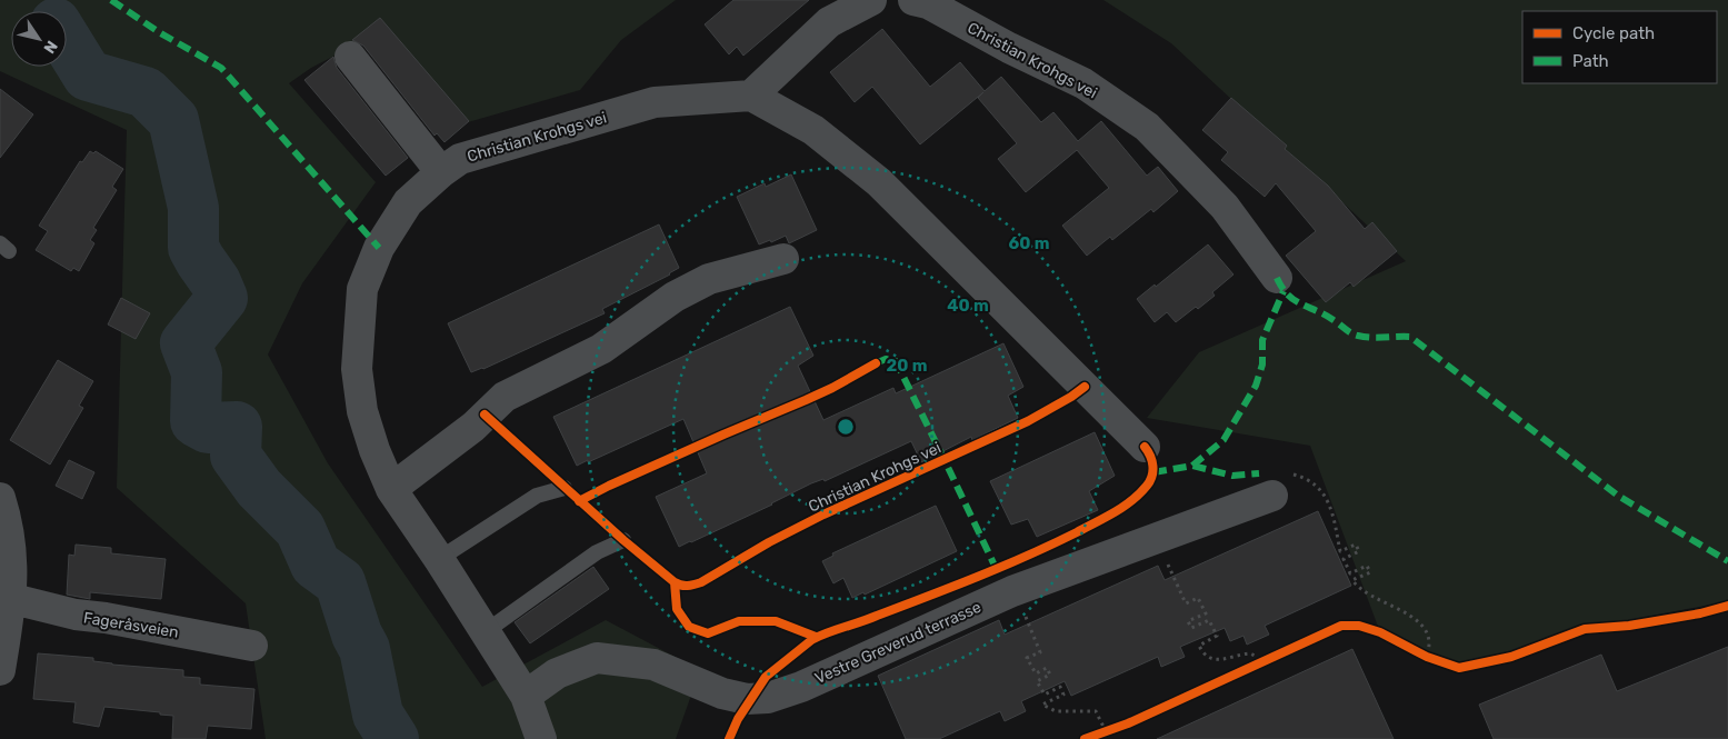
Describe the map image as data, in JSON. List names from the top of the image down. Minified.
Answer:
{"streets":{"street":["Christian Krohgs vei","Fageråsveien","Vestre Greverud terrasse"]},"crossings":[["Christian Krohgs vei","Vestre Greverud terrasse"]],"legend":["Cycle path","Path"],"north":"bottom right","rings":["60 m","40 m","20 m"]}
